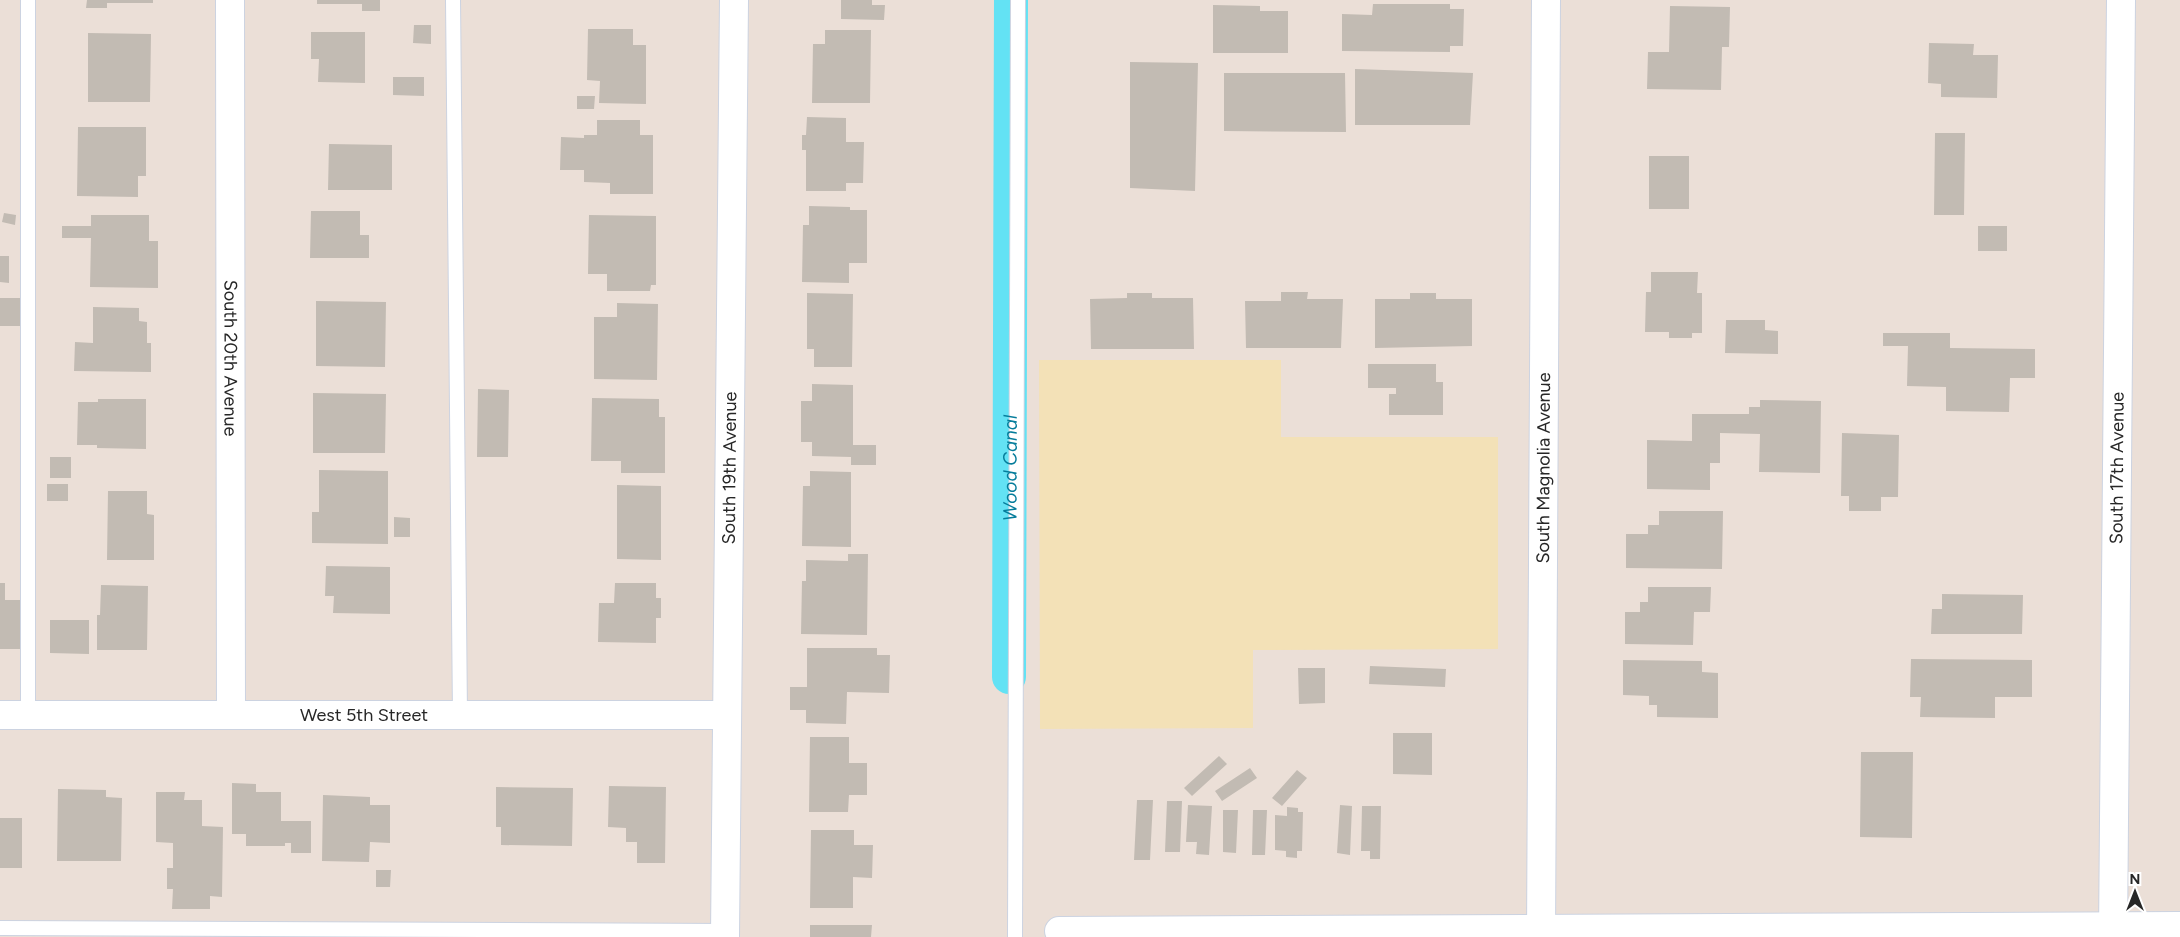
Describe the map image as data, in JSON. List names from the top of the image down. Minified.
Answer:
{"streets":{"street":["South 20th Avenue","South 19th Avenue","South Magnolia Avenue","South 17th Avenue","West 5th Street"]},"crossings":[["South 20th Avenue","West 5th Street"],["South 19th Avenue","West 5th Street"]],"water":["Wood Canal"],"north":"top"}
